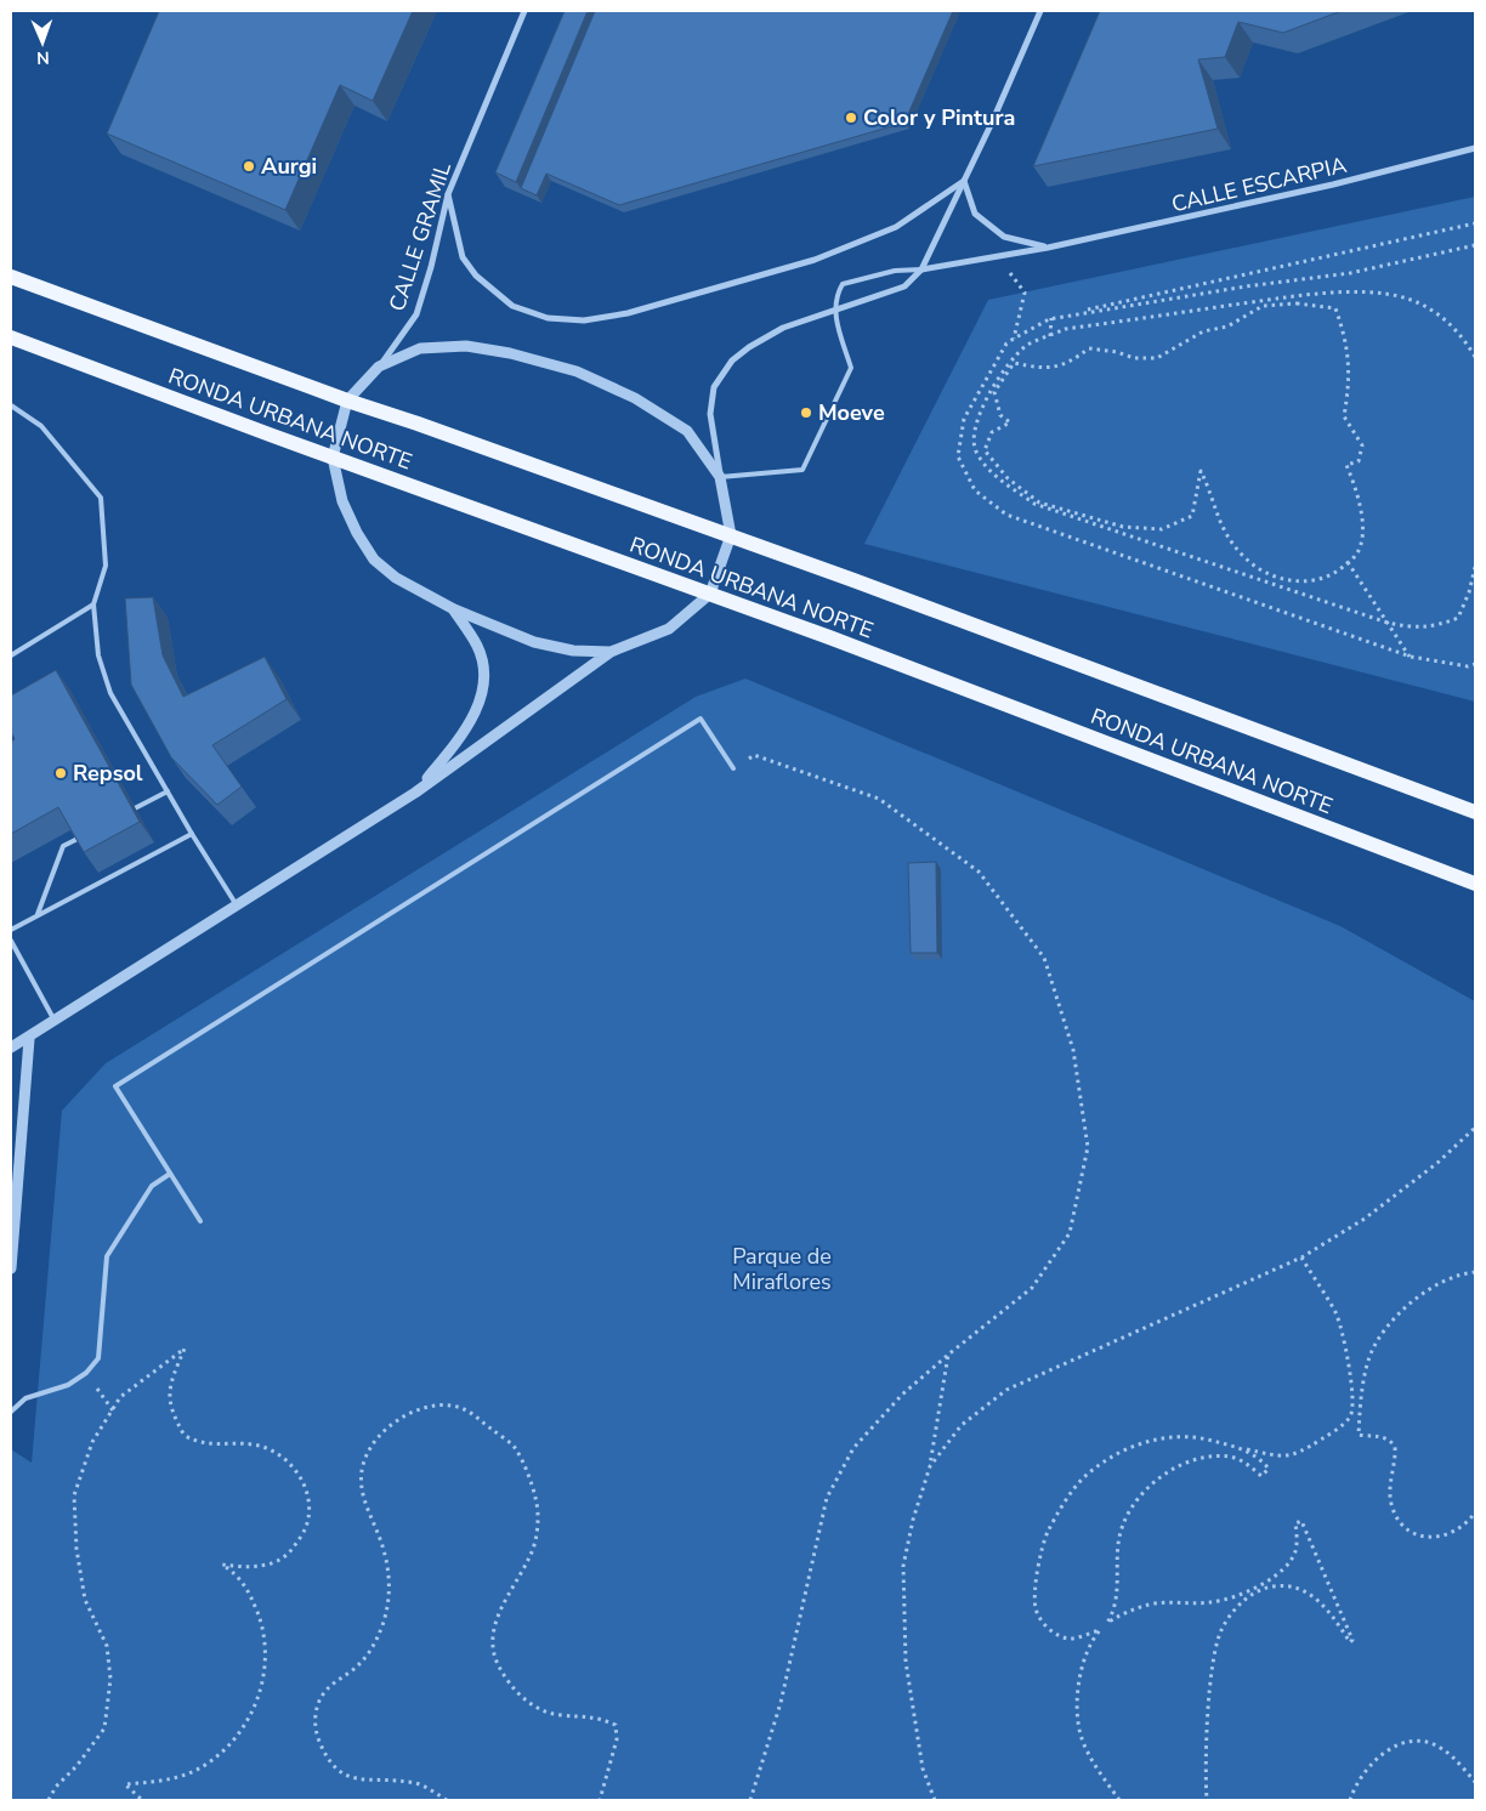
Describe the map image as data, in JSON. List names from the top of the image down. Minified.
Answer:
{"streets":{"main road":["RONDA URBANA NORTE"],"street":["CALLE ESCARPIA","CALLE GRAMIL"]},"parks":["Parque de Miraflores"],"places":["Color y Pintura","Aurgi","Moeve","Repsol"],"north":"bottom"}
